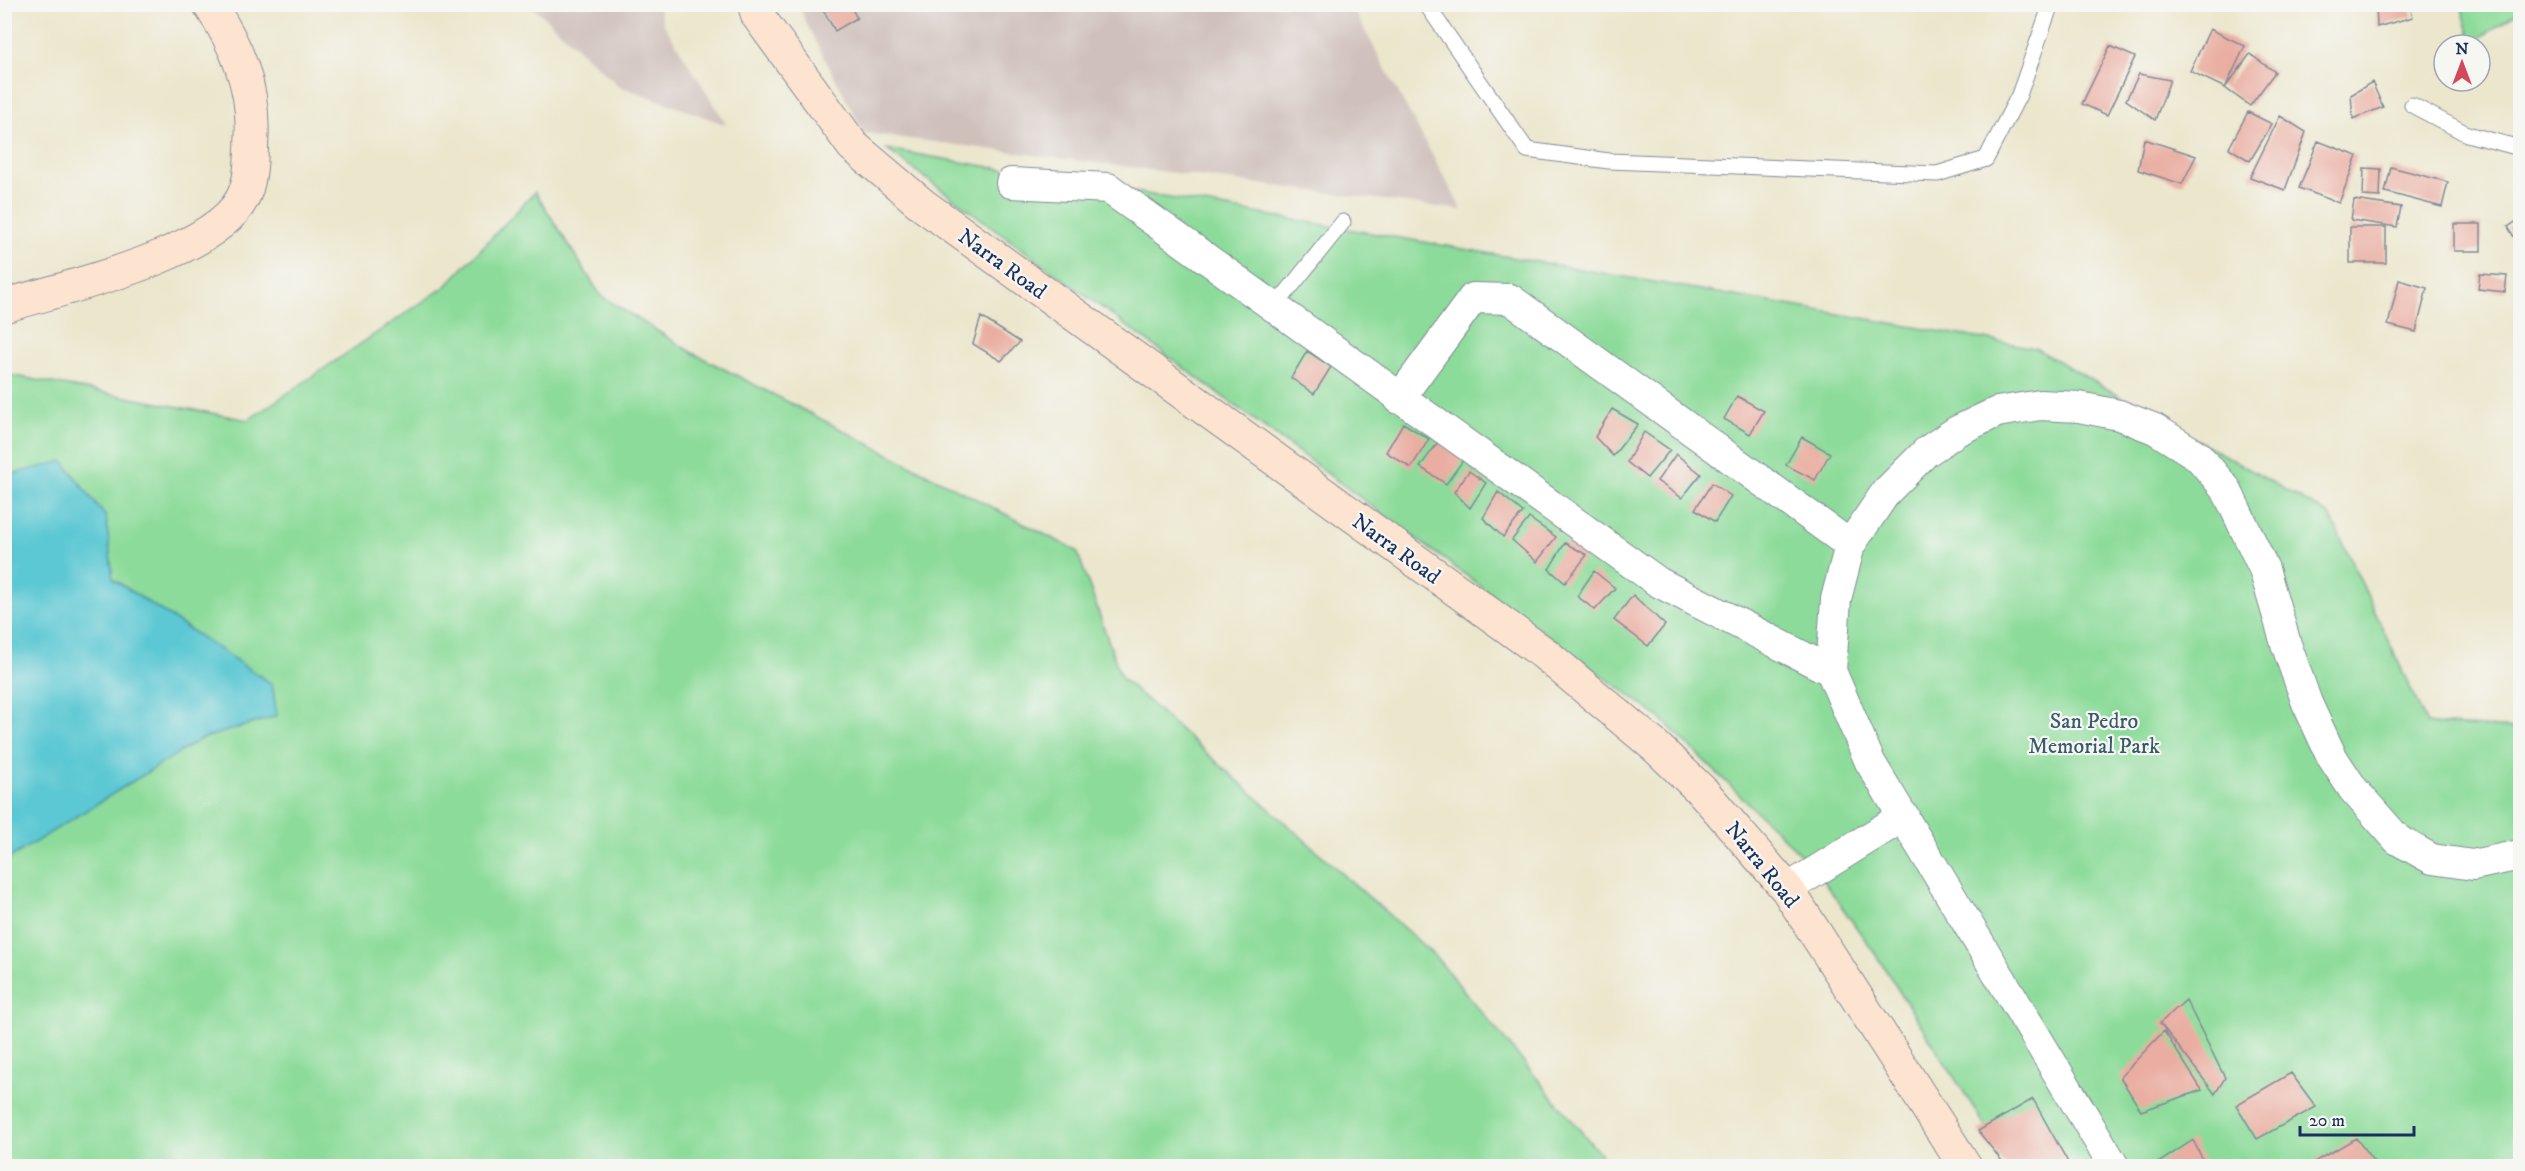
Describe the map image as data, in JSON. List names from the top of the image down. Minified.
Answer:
{"streets":{"street":["Narra Road"]},"parks":["San Pedro Memorial Park"],"scale_bar":"20 m","north":"top"}
